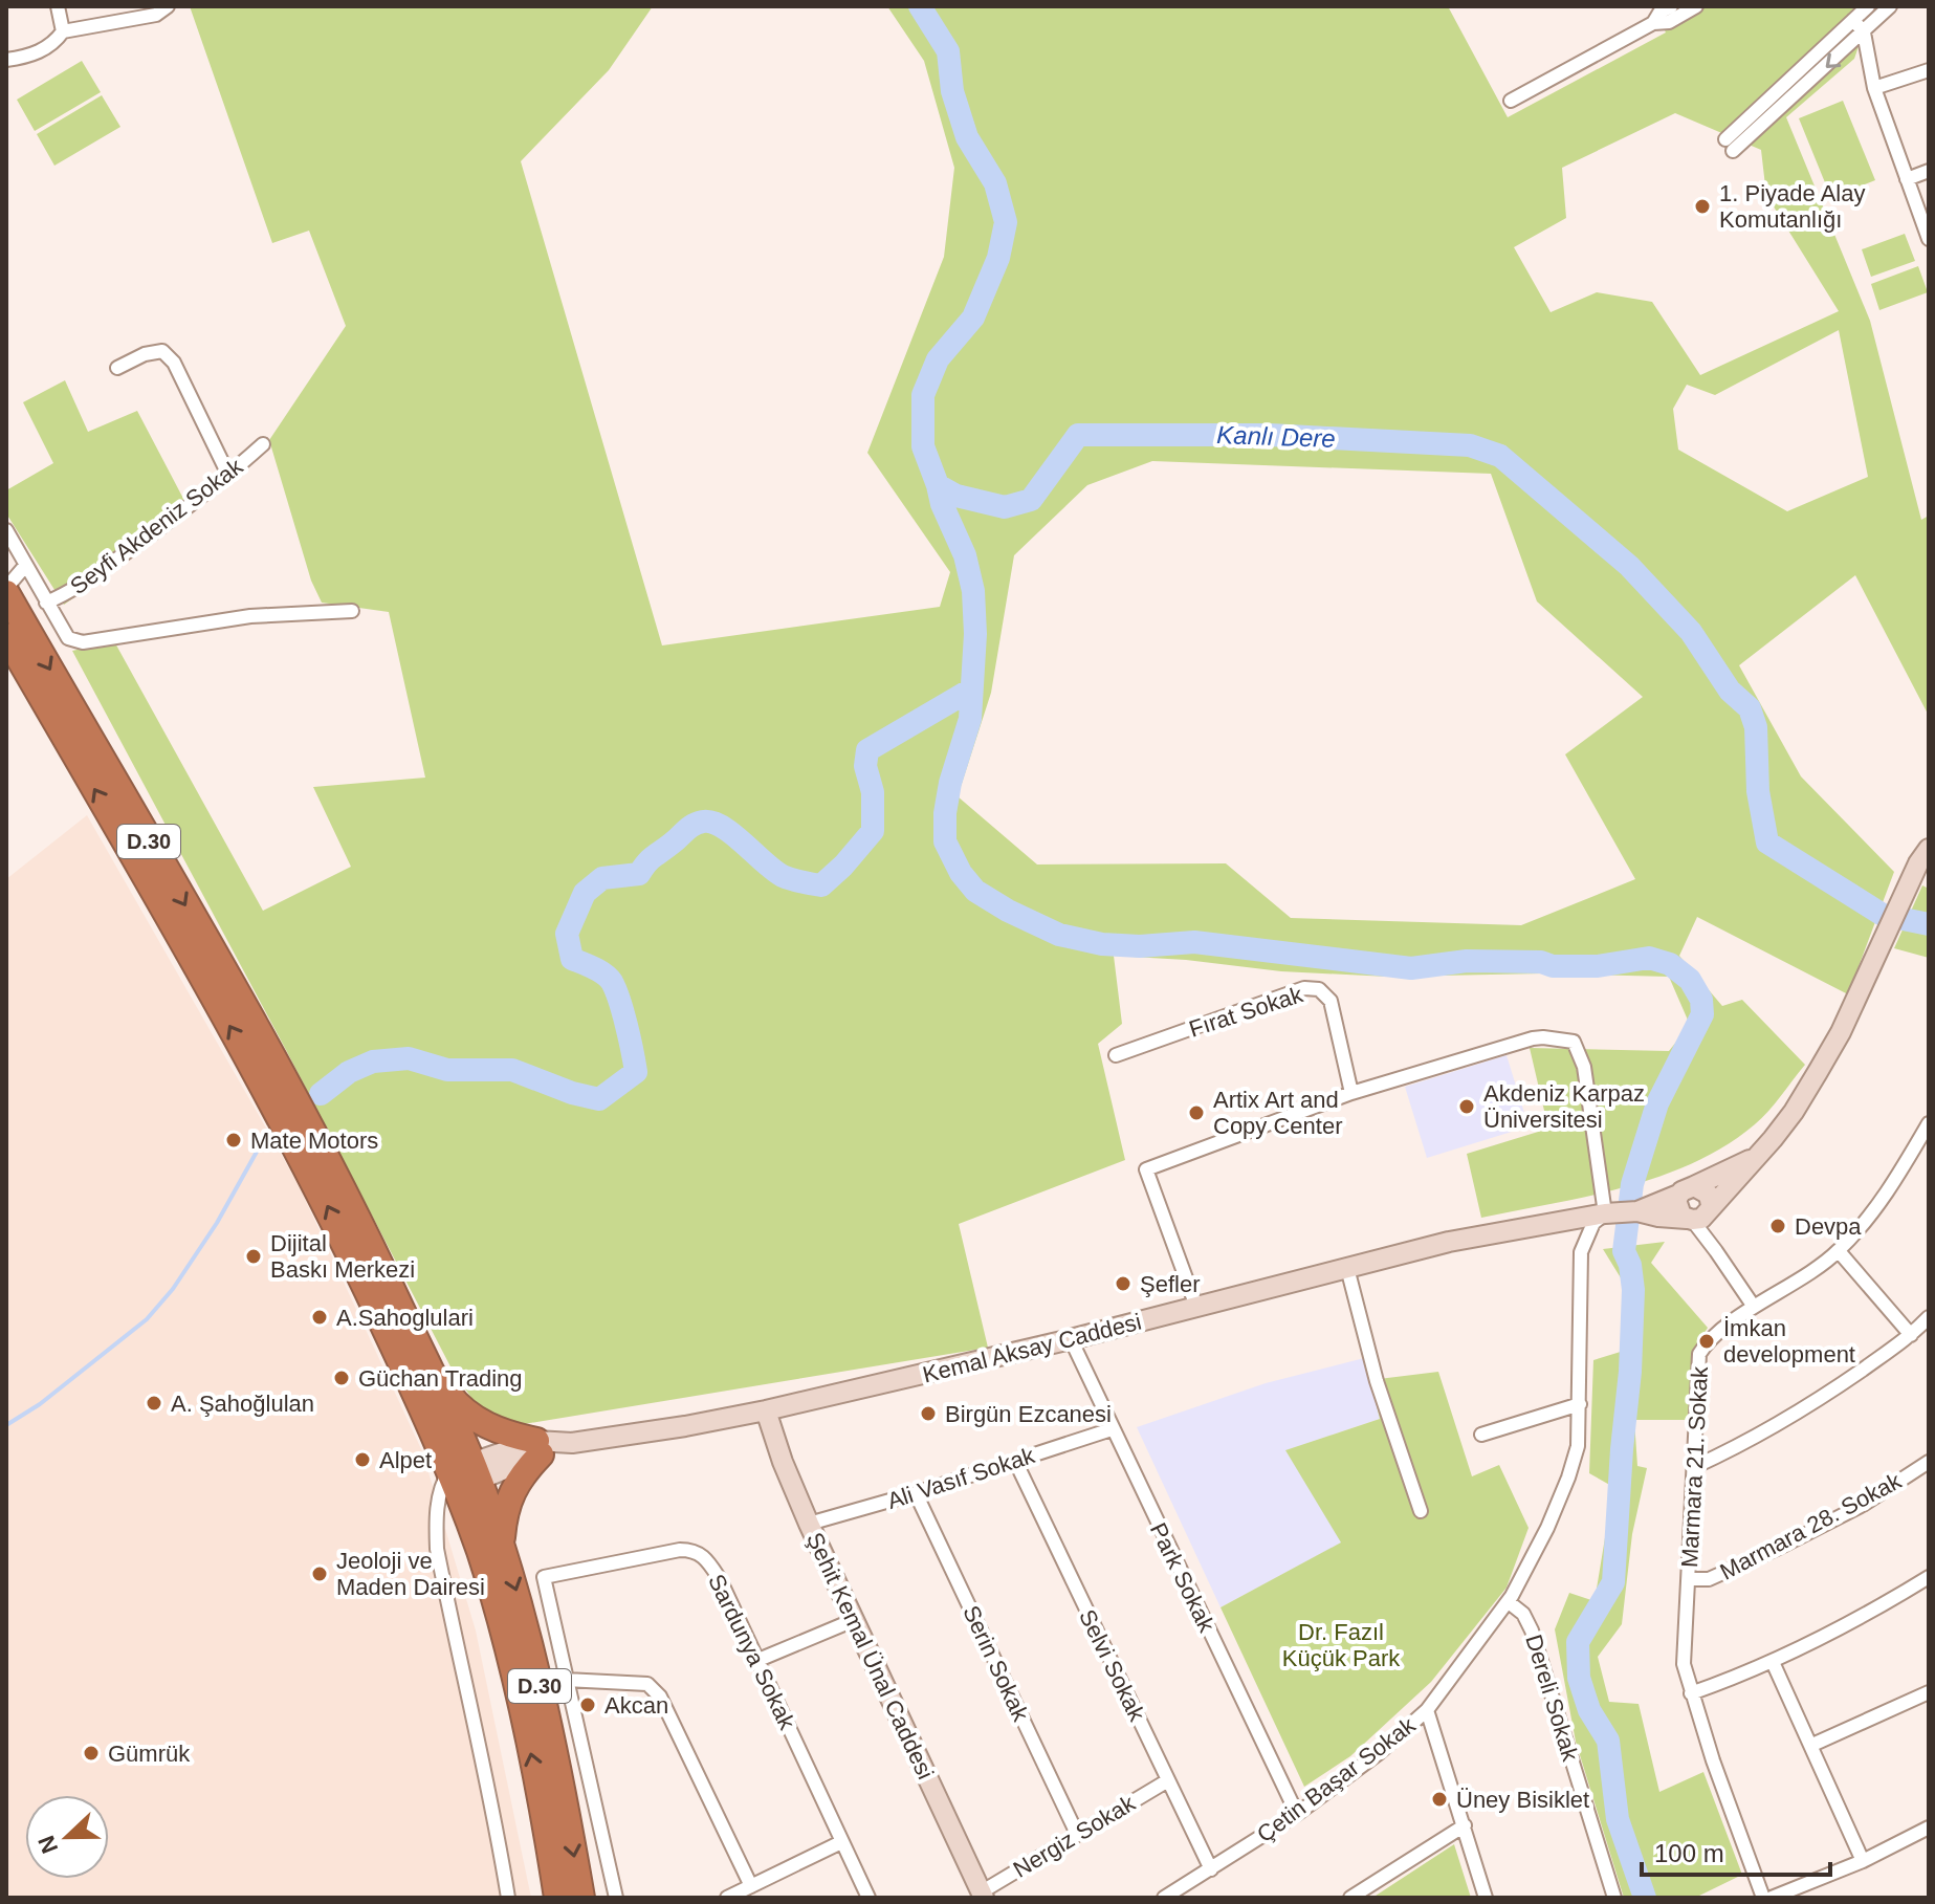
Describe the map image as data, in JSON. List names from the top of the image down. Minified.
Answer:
{"streets":{"highway":["D.30"],"main road":["Kemal Aksay Caddesi","Şehit Kemal Ünal Caddesi"],"street":["Seyfi Akdeniz Sokak","Fırat Sokak","Marmara 21. Sokak","Ali Vasıf Sokak","Marmara 28. Sokak","Park Sokak","Sardunya Sokak","Serin Sokak","Selvi Sokak","Dereli Sokak","Çetin Başar Sokak","Nergiz Sokak"]},"crossings":[["D.30","Kemal Aksay Caddesi"],["Kemal Aksay Caddesi","Park Sokak"],["Kemal Aksay Caddesi","Şehit Kemal Ünal Caddesi"],["Kemal Aksay Caddesi","Çetin Başar Sokak"],["Marmara 21. Sokak","Marmara 28. Sokak"],["Ali Vasıf Sokak","Park Sokak"],["Ali Vasıf Sokak","Şehit Kemal Ünal Caddesi"],["Ali Vasıf Sokak","Serin Sokak"],["Ali Vasıf Sokak","Selvi Sokak"],["Park Sokak","Çetin Başar Sokak"],["Şehit Kemal Ünal Caddesi","Nergiz Sokak"],["Serin Sokak","Nergiz Sokak"],["Selvi Sokak","Çetin Başar Sokak"],["Selvi Sokak","Nergiz Sokak"],["Dereli Sokak","Çetin Başar Sokak"]],"water":["Kanlı Dere"],"parks":["Dr. Fazıl Küçük Park"],"places":["1. Piyade Alay Komutanlığı","Akdeniz Karpaz Üniversitesi","Artix Art and Copy Center","Mate Motors","Devpa","Dijital Baskı Merkezi","Şefler","A.Sahoglulari","İmkan development","Güchan Trading","A. Şahoğlulan","Birgün Ezcanesi","Alpet","Jeoloji ve Maden Dairesi","Akcan","Gümrük","Üney Bisiklet"],"scale_bar":"100 m","north":"left"}
